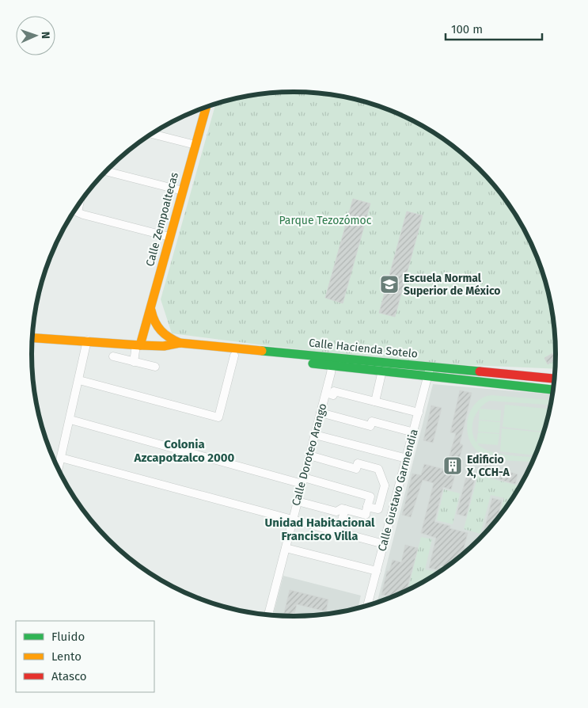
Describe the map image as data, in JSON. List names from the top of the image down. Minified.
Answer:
{"streets":{"street":["Calle Zempoaltecas","Calle Hacienda Sotelo","Calle Doroteo Arango","Calle Gustavo Garmendia"]},"crossings":[["Calle Zempoaltecas","Calle Hacienda Sotelo"],["Calle Hacienda Sotelo","Calle Doroteo Arango"],["Calle Hacienda Sotelo","Calle Gustavo Garmendia"]],"districts":["Colonia Azcapotzalco 2000","Unidad Habitacional Francisco Villa"],"parks":["Parque Tezozómoc"],"places":{"school or university":["Escuela Normal Superior de México"],"building":["Edificio X, CCH-A"]},"legend":["Fluido","Lento","Atasco"],"scale_bar":"100 m","north":"right"}
